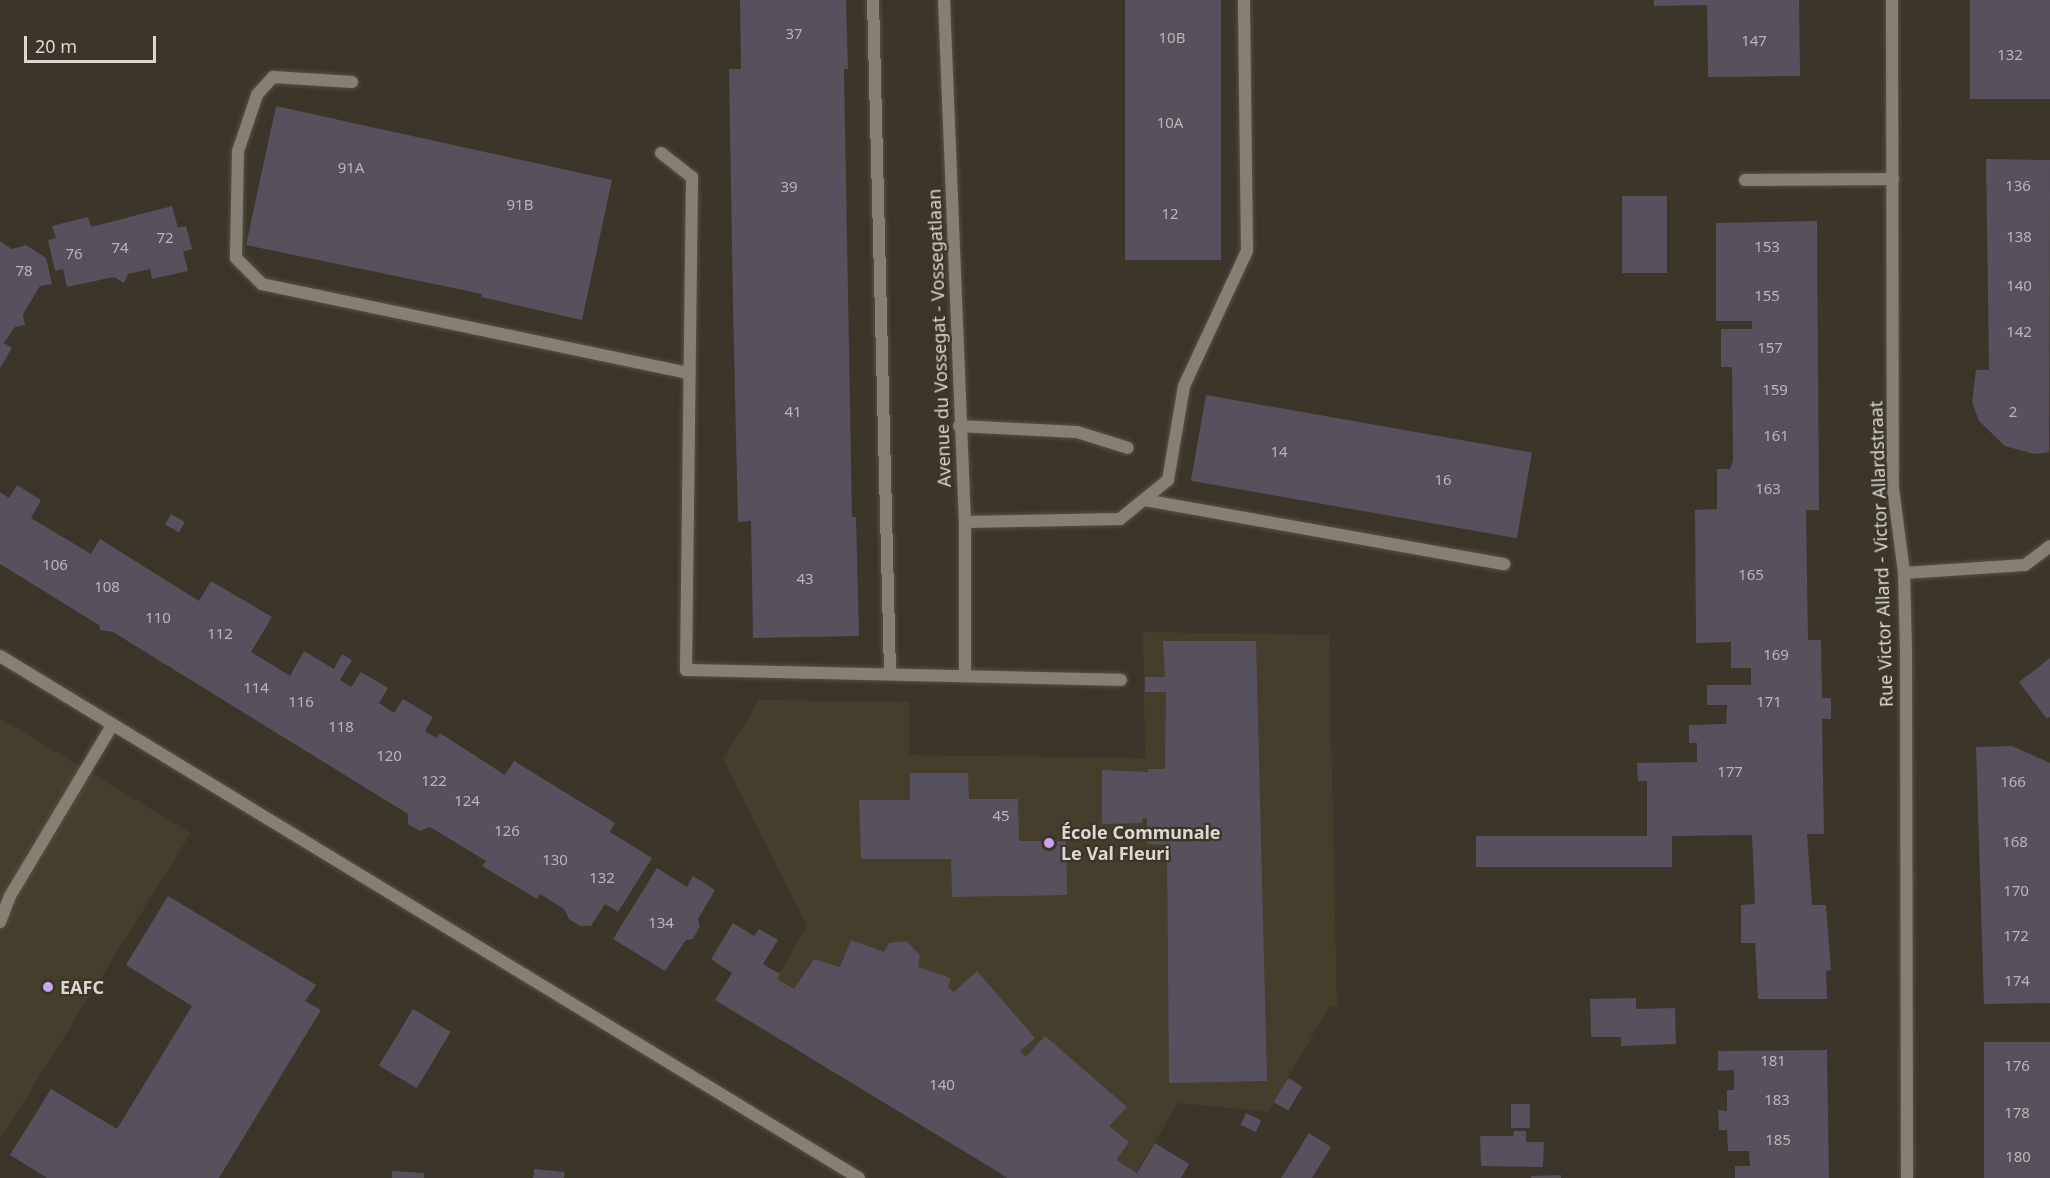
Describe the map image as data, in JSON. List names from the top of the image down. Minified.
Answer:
{"streets":{"street":["Avenue du Vossegat - Vossegatlaan","Rue Victor Allard - Victor Allardstraat"]},"places":["École Communale Le Val Fleuri","EAFC"],"house_numbers":["37","10B","147","132","10A","91A","136","39","91B","12","138","72","153","74","76","78","140","155","142","157","159","41","2","161","14","16","163","106","165","43","108","110","112","169","114","116","171","118","120","177","122","166","124","45","126","168","130","132","170","134","172","174","181","176","140","183","178","185","180"],"scale_bar":"20 m"}
